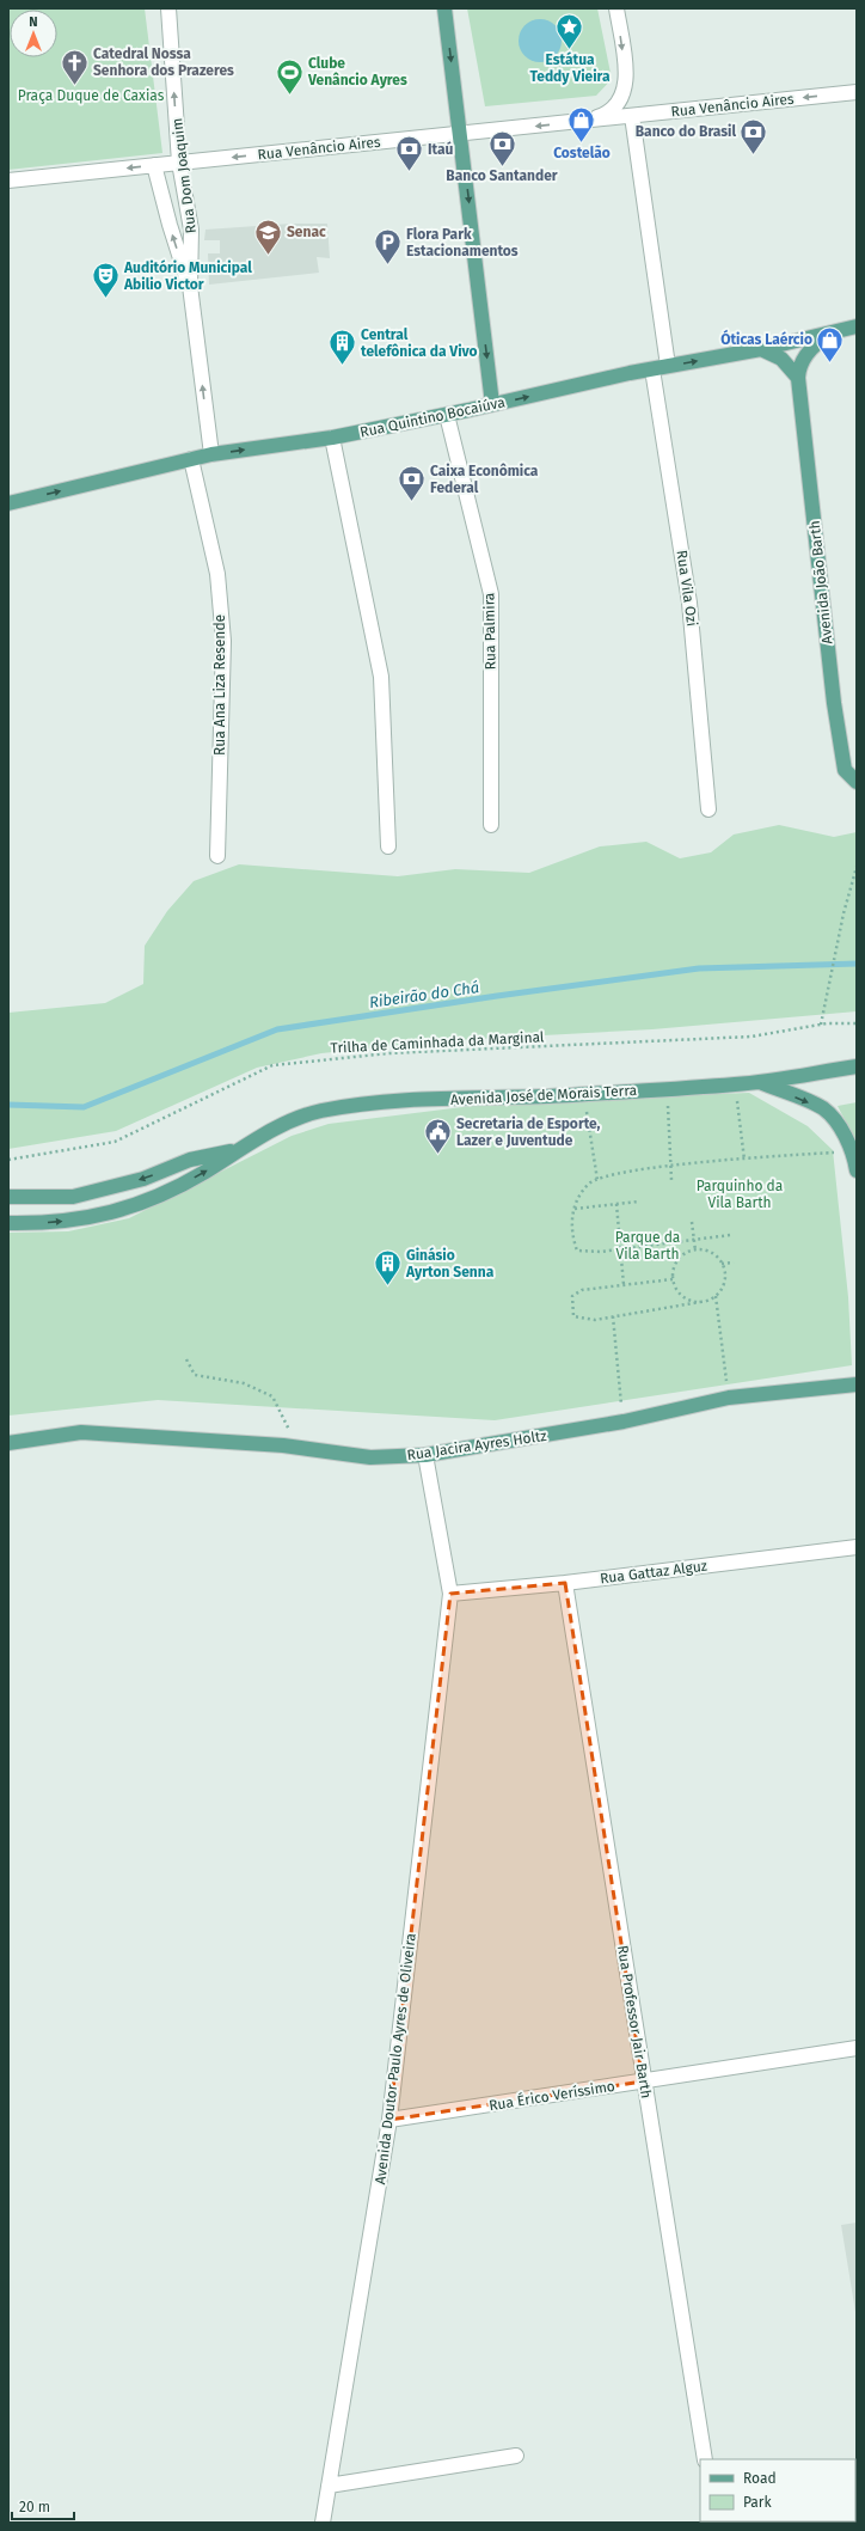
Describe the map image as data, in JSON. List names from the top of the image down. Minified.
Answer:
{"streets":{"main road":["Rua Quintino Bocaiúva","Avenida João Barth","Avenida José de Morais Terra","Rua Jacira Ayres Holtz"],"street":["Rua Venâncio Aires","Rua Dom Joaquim","Rua Vila Ozi","Rua Palmira","Rua Ana Liza Resende","Rua Gattaz Alguz","Rua Professor Jair Barth","Avenida Doutor Paulo Ayres de Oliveira","Rua Érico Veríssimo"],"path":["Trilha de Caminhada da Marginal"]},"crossings":[["Rua Venâncio Aires","Rua Dom Joaquim"],["Rua Dom Joaquim","Rua Quintino Bocaiúva"],["Rua Quintino Bocaiúva","Avenida João Barth"],["Rua Quintino Bocaiúva","Rua Vila Ozi"],["Rua Quintino Bocaiúva","Rua Palmira"],["Rua Quintino Bocaiúva","Rua Ana Liza Resende"],["Rua Jacira Ayres Holtz","Avenida Doutor Paulo Ayres de Oliveira"],["Rua Gattaz Alguz","Rua Professor Jair Barth"],["Rua Gattaz Alguz","Avenida Doutor Paulo Ayres de Oliveira"],["Rua Professor Jair Barth","Rua Érico Veríssimo"],["Avenida Doutor Paulo Ayres de Oliveira","Rua Érico Veríssimo"]],"one_way":["Rua Venâncio Aires","Rua Dom Joaquim","Rua Quintino Bocaiúva"],"water":["Ribeirão do Chá"],"parks":["Praça Duque de Caxias","Parquinho da Vila Barth","Parque da Vila Barth"],"places":{"place":["Estátua Teddy Vieira"],"church":["Catedral Nossa Senhora dos Prazeres"],"sports":["Clube Venâncio Ayres"],"shop":["Costelão","Óticas Laércio"],"bank":["Banco do Brasil","Banco Santander","Itaú","Caixa Econômica Federal"],"school or university":["Senac"],"parking":["Flora Park Estacionamentos"],"theatre":["Auditório Municipal Abilio Victor"],"building":["Central telefônica da Vivo","Ginásio Ayrton Senna"],"public building":["Secretaria de Esporte, Lazer e Juventude"]},"legend":["Road","Park"],"scale_bar":"20 m","north":"top"}
